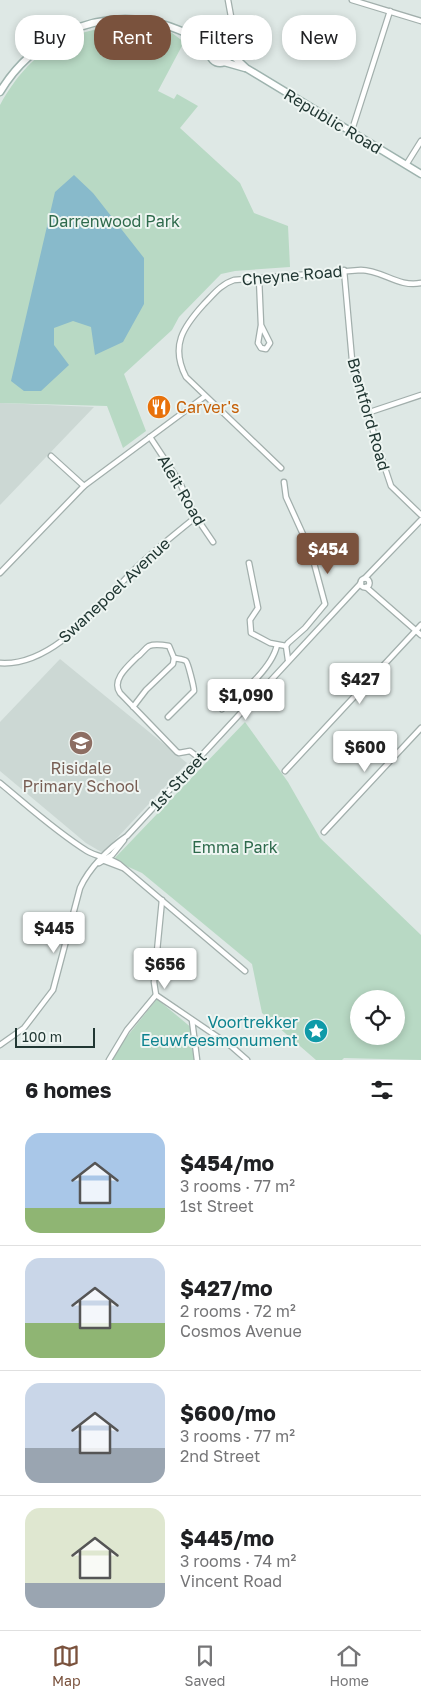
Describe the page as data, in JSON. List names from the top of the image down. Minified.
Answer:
{"streets":{"main road":["Republic Road"],"street":["Cheyne Road","Brentford Road","Aleit Road","Swanepoel Avenue","1st Street"]},"crossings":[["Cheyne Road","Brentford Road"],["Aleit Road","Swanepoel Avenue"]],"parks":["Darrenwood Park","Emma Park"],"places":{"restaurant":["Carver's"],"school or university":["Risidale Primary School"],"place":["Voortrekker Eeuwfeesmonument"]},"scale_bar":"100 m","page":{"chip":["Buy","Rent","Filters","New"],"price":["$454","$427","$1,090","$600","$445","$656"],"scale":"100 m","heading":"6 homes","list":[{"name":"$454/mo","note":"3 rooms · 77 m² · 1st Street"},{"name":"$427/mo","note":"2 rooms · 72 m² · Cosmos Avenue"},{"name":"$600/mo","note":"3 rooms · 77 m² · 2nd Street"},{"name":"$445/mo","note":"3 rooms · 74 m² · Vincent Road"}],"tabs":["Map","Saved","Home"]}}
